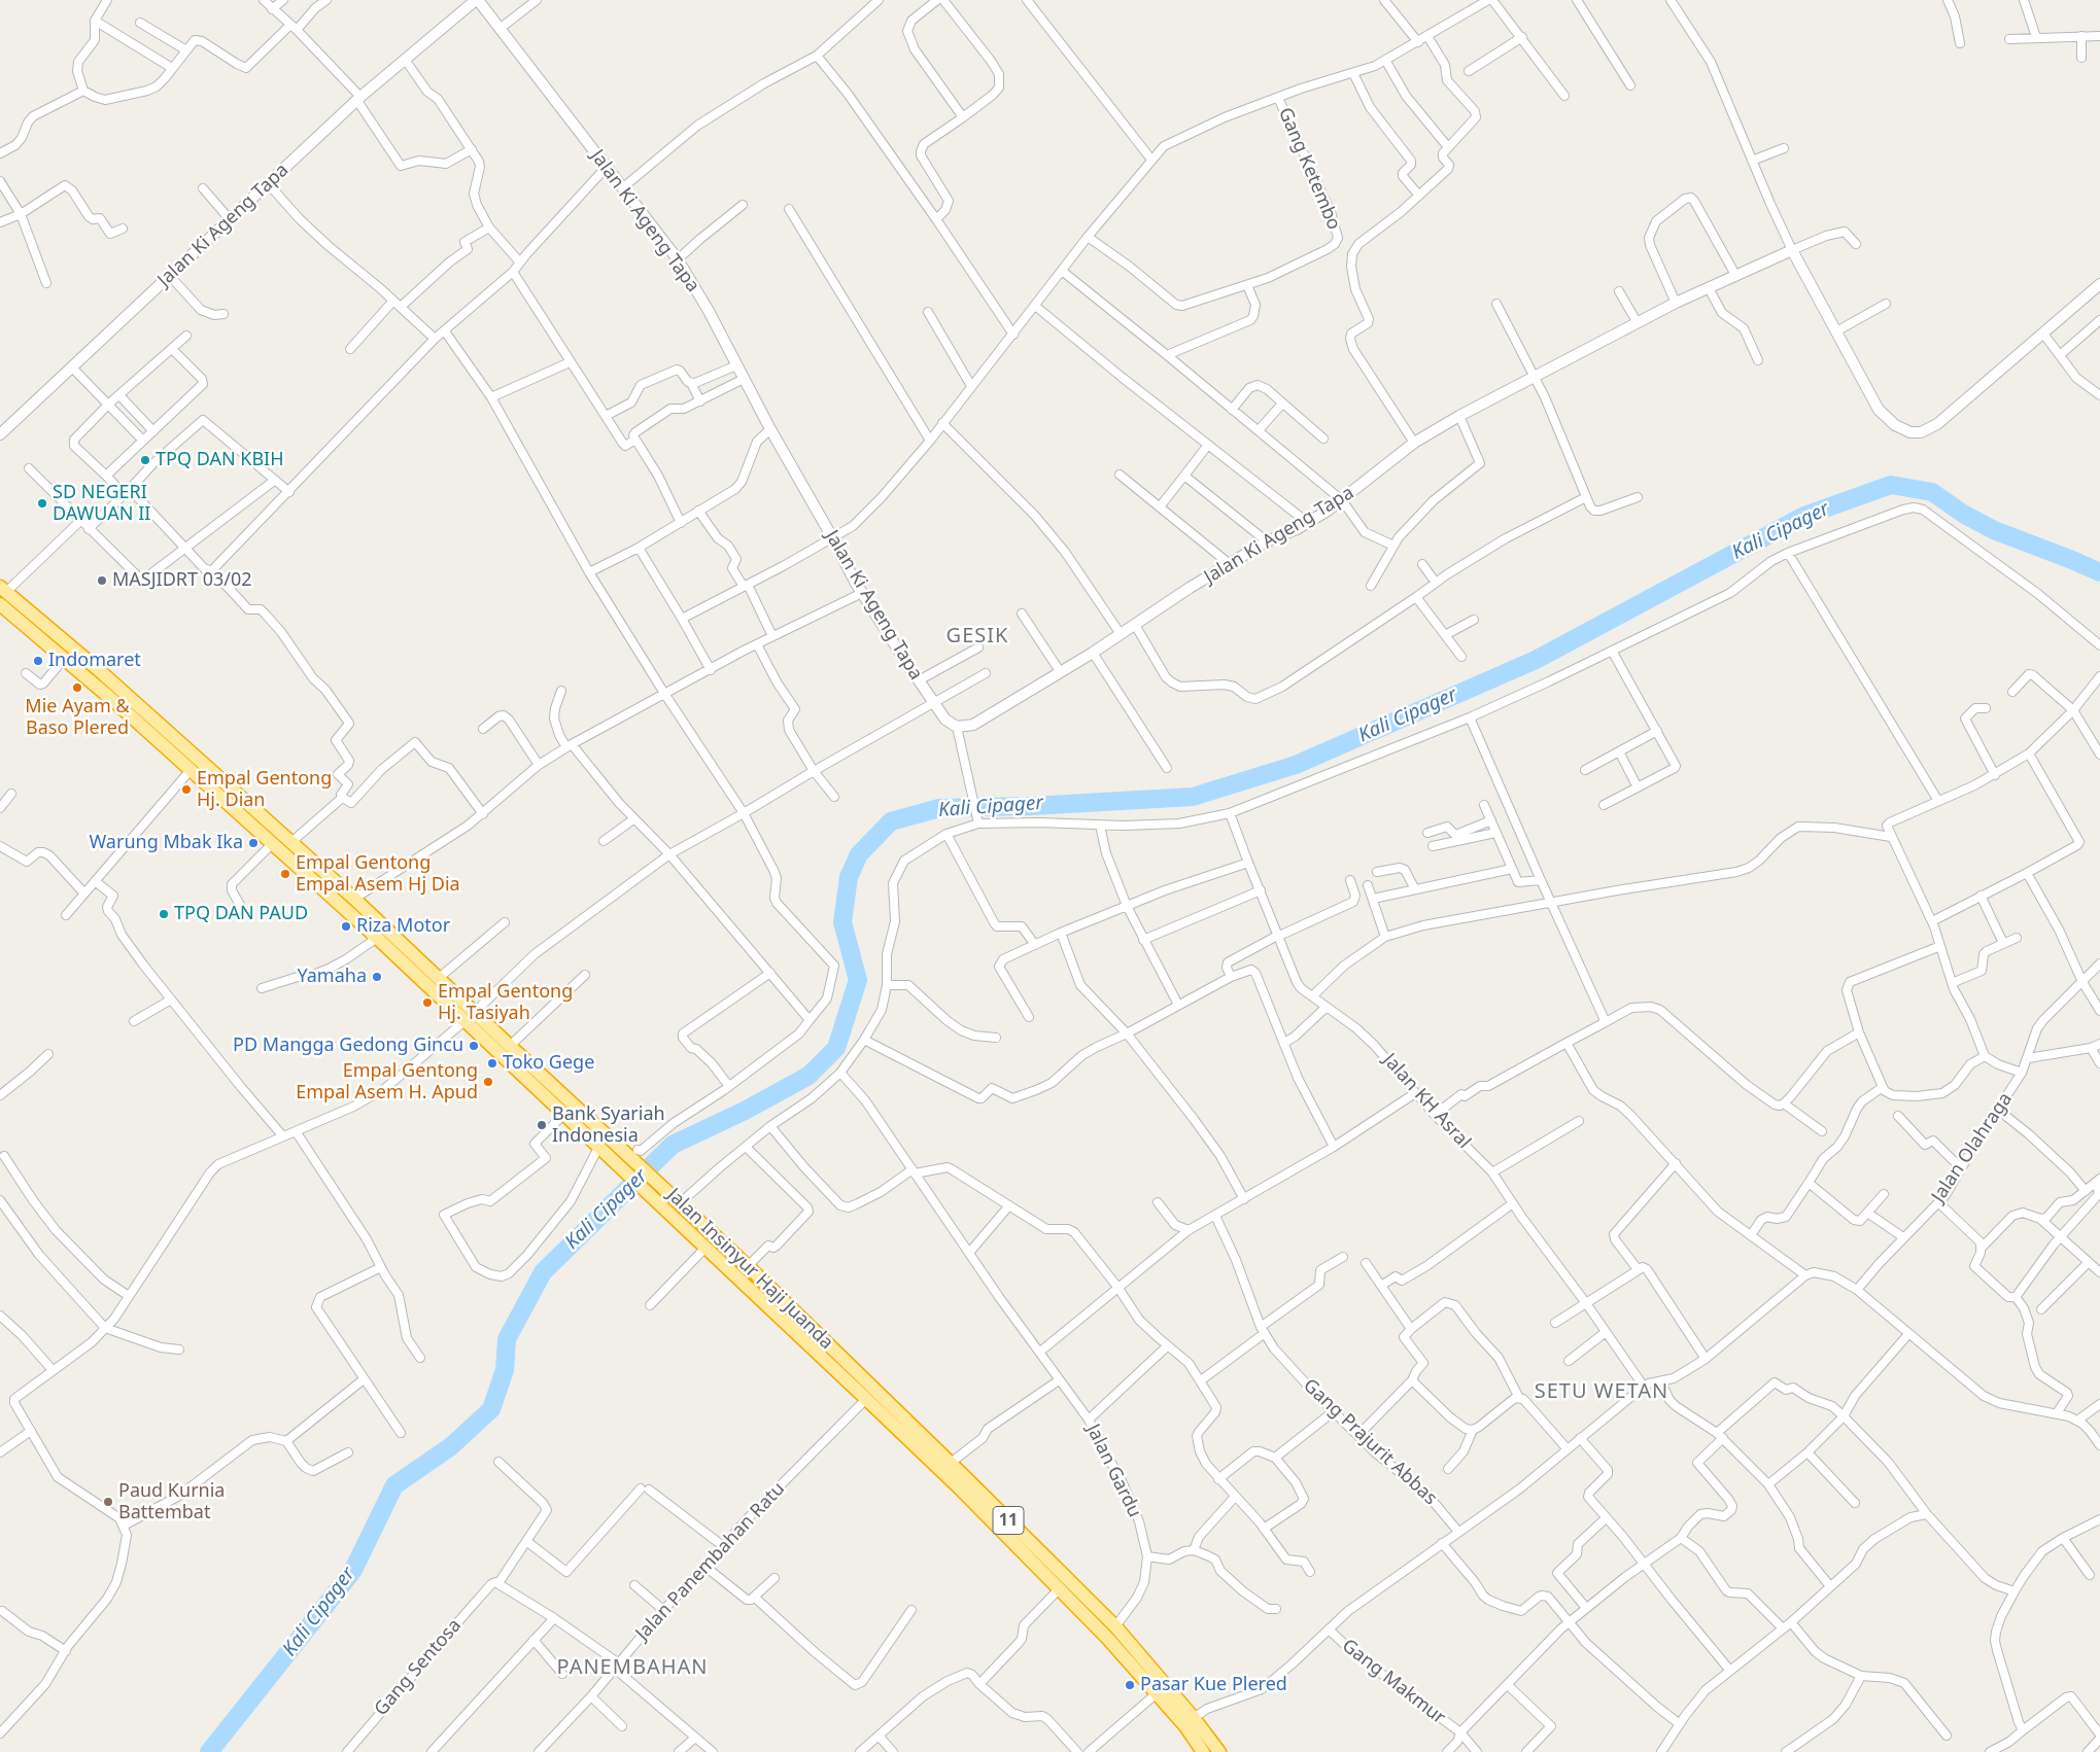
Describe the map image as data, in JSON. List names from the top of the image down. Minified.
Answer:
{"streets":{"highway":["Jalan Insinyur Haji Juanda","11"],"street":["Gang Ketembo","Jalan Ki Ageng Tapa","Jalan KH Asral","Jalan Olahraga","Gang Prajurit Abbas","Jalan Gardu","Jalan Panembahan Ratu","Gang Sentosa","Gang Makmur"]},"crossings":[["Jalan Insinyur Haji Juanda","Jalan Gardu"],["Jalan Insinyur Haji Juanda","Jalan Panembahan Ratu"]],"districts":["GESIK","SETU WETAN","PANEMBAHAN"],"water":["Kali Cipager"],"places":["TPQ DAN KBIH","SD NEGERI DAWUAN II","MASJIDRT 03/02","Indomaret","Mie Ayam & Baso Plered","Empal Gentong Hj. Dian","Warung Mbak Ika","Empal Gentong Empal Asem Hj Dia","TPQ DAN PAUD","Riza Motor","Yamaha","Empal Gentong Hj. Tasiyah","PD Mangga Gedong Gincu","Toko Gege","Empal Gentong Empal Asem H. Apud","Bank Syariah Indonesia","Paud Kurnia Battembat","Pasar Kue Plered"]}
